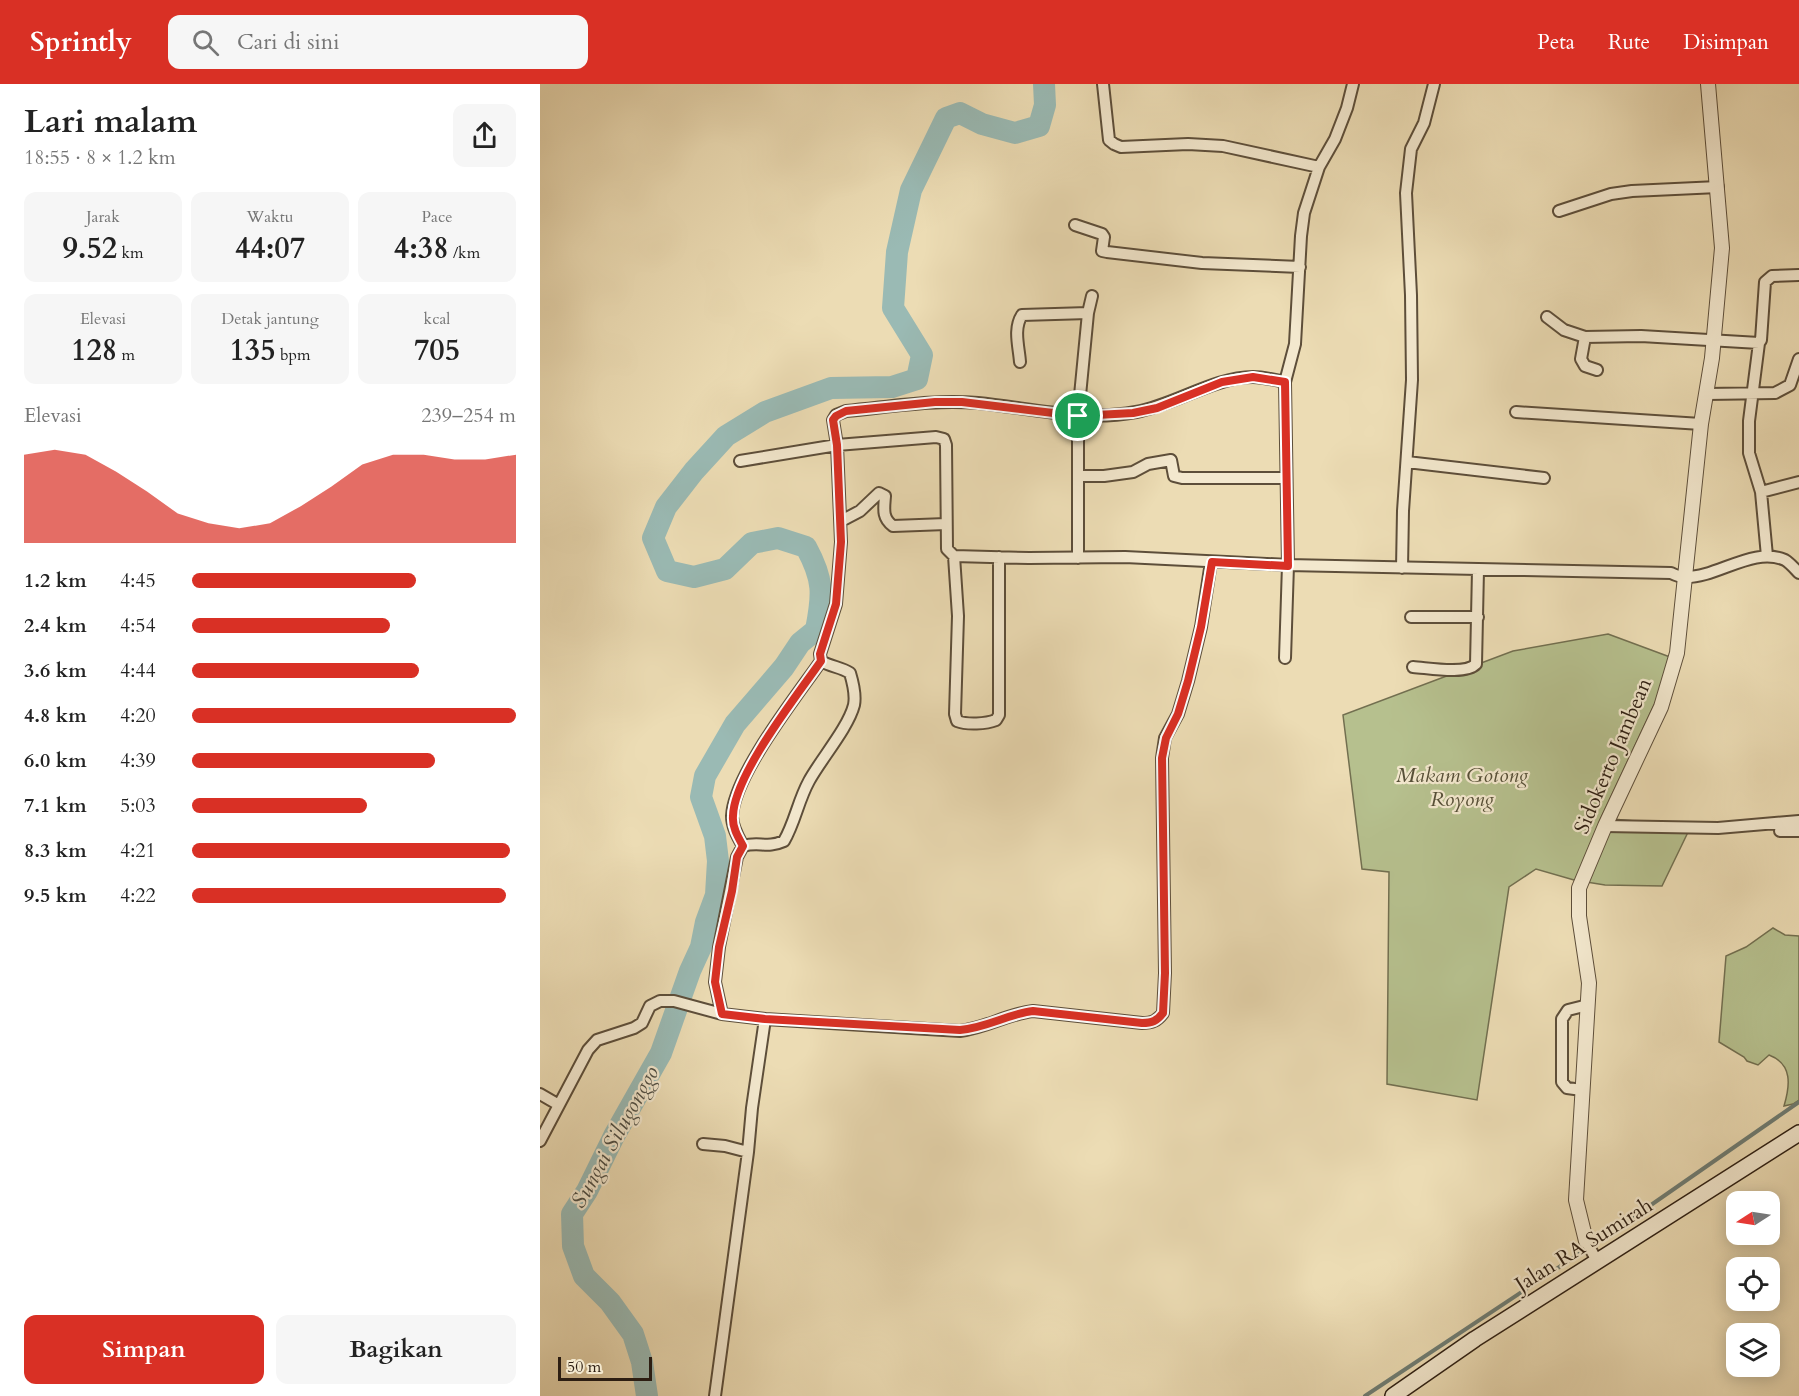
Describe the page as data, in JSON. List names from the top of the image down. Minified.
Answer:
{"streets":{"main road":["Jalan RA Sumirah"],"street":["Sidokerto Jambean"]},"crossings":[["Sidokerto Jambean","Jalan RA Sumirah"]],"water":["Sungai Silugonggo"],"parks":["Makam Gotong Royong"],"scale_bar":"50 m","north":"left","page":{"header":"Sprintly","search":"Cari di sini","nav":["Peta","Rute","Disimpan"],"heading":["Lari malam","18:55 · 8 × 1.2 km"],"stats":[["Jarak","9.52 km"],["Waktu","44:07"],["Pace","4:38 /km"],["Elevasi","128 m"],["Detak jantung","135 bpm"],["kcal","705"]],"chart":["Elevasi","239–254 m"],"list":[{"name":"1.2 km","note":"4:45"},{"name":"2.4 km","note":"4:54"},{"name":"3.6 km","note":"4:44"},{"name":"4.8 km","note":"4:20"},{"name":"6.0 km","note":"4:39"},{"name":"7.1 km","note":"5:03"},{"name":"8.3 km","note":"4:21"},{"name":"9.5 km","note":"4:22"}],"buttons":["Simpan","Bagikan"],"scale":"50 m"}}
